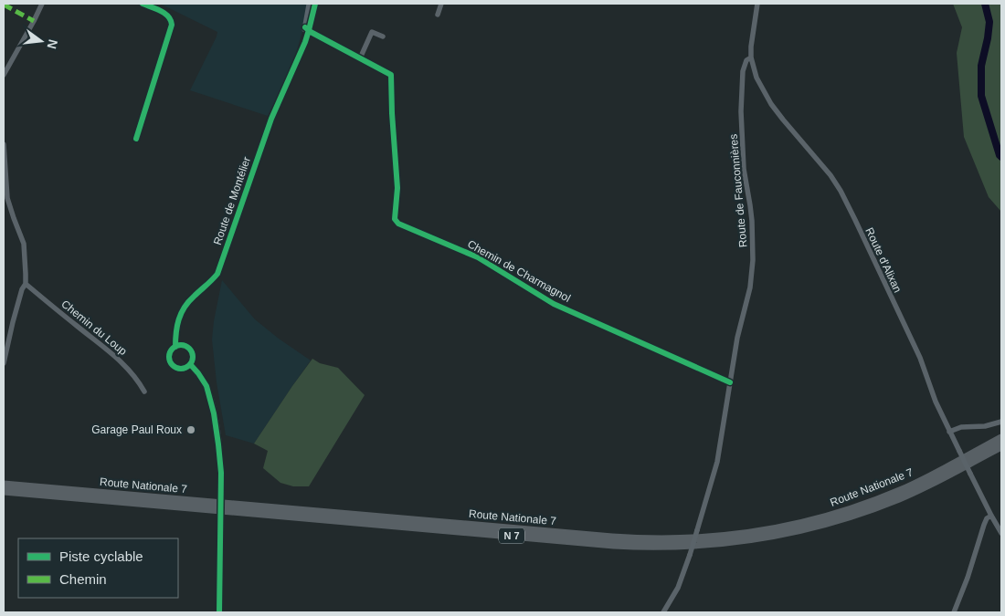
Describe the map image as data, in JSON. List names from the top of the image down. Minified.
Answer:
{"streets":{"highway":["Route Nationale 7","N 7"],"main road":["Route de Montélier"],"street":["Route de Fauconnières","Route d'Alixan","Chemin de Charmagnol","Chemin du Loup"]},"crossings":[["Route de Fauconnières","Route d'Alixan"],["Route de Fauconnières","Chemin de Charmagnol"],["Route de Montélier","Chemin de Charmagnol"]],"places":["Garage Paul Roux"],"legend":["Piste cyclable","Chemin"],"north":"right"}
